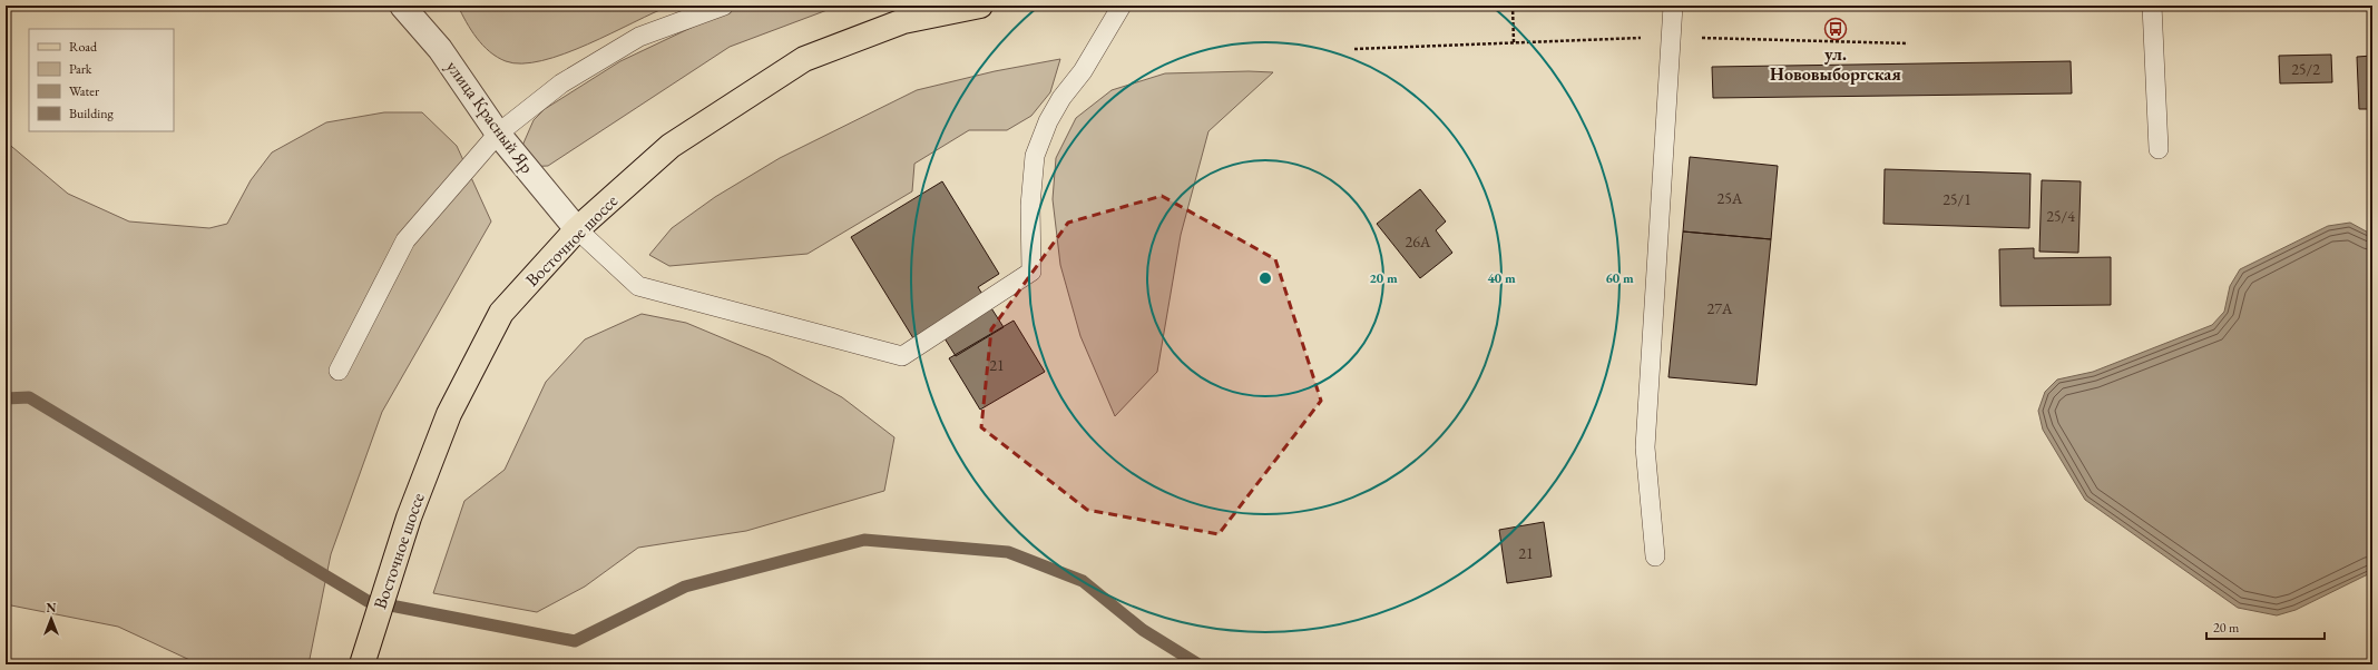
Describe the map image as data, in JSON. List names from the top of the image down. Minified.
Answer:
{"streets":{"main road":["Восточное шоссе"],"street":["улица Красный Яр"]},"crossings":[["улица Красный Яр","Восточное шоссе"]],"places":{"bus stop":["ул. Нововыборгская"]},"house_numbers":["25/2","25А","25/1","25/4","26А","27А","21","21"],"legend":["Road","Park","Water","Building"],"scale_bar":"20 m","north":"top","rings":["20 m","40 m","60 m"]}
